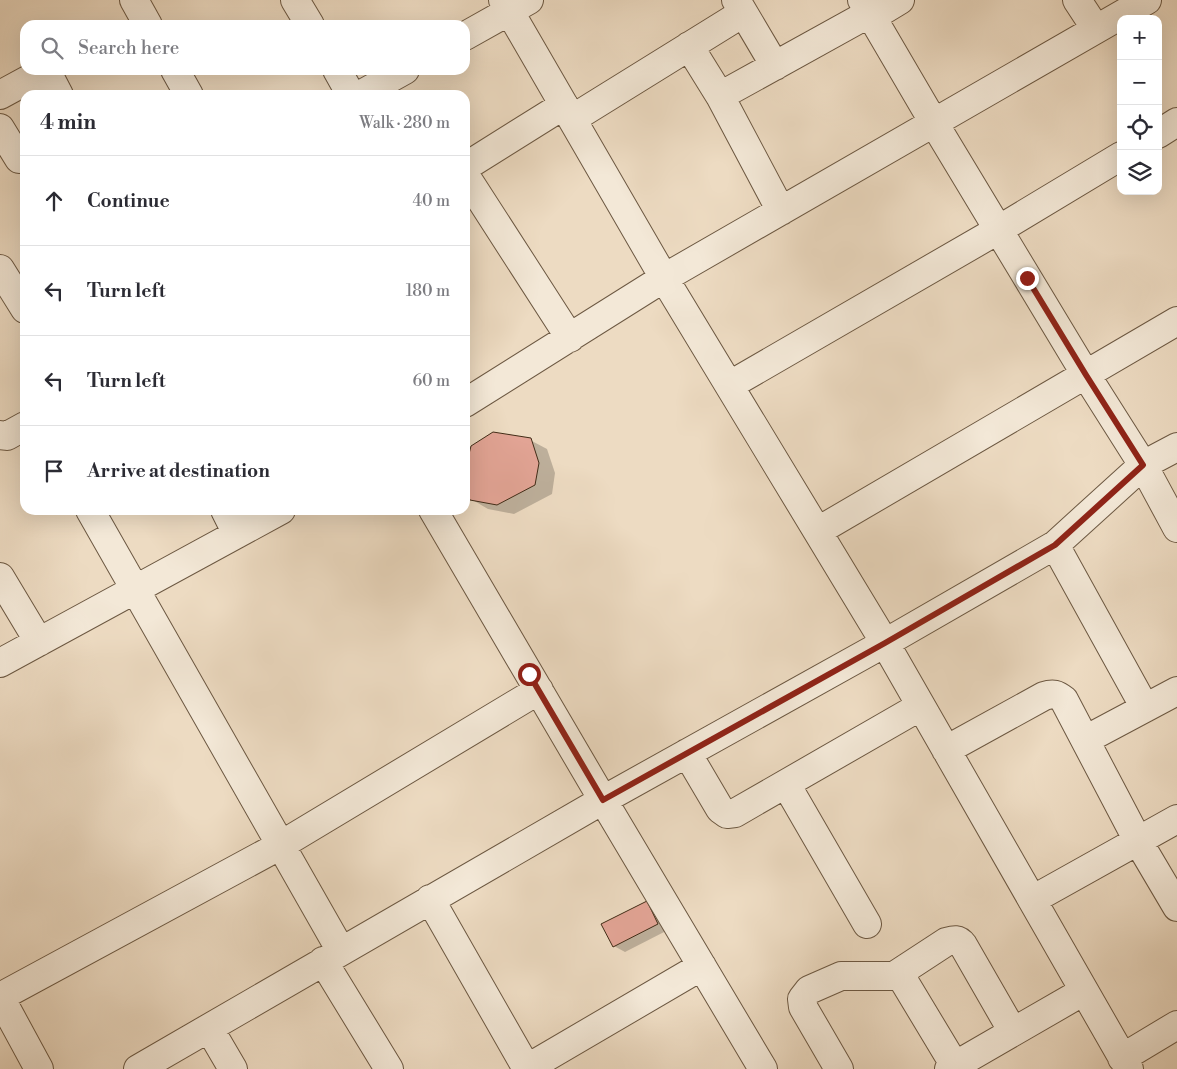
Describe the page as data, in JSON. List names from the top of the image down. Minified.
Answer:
{"page":{"map_buttons":["+","−"],"search":"Search here","heading":["4 min","Walk · 280 m"],"list":[["Continue","40 m"],["Turn left","180 m"],["Turn left","60 m"],"Arrive at destination"]}}
